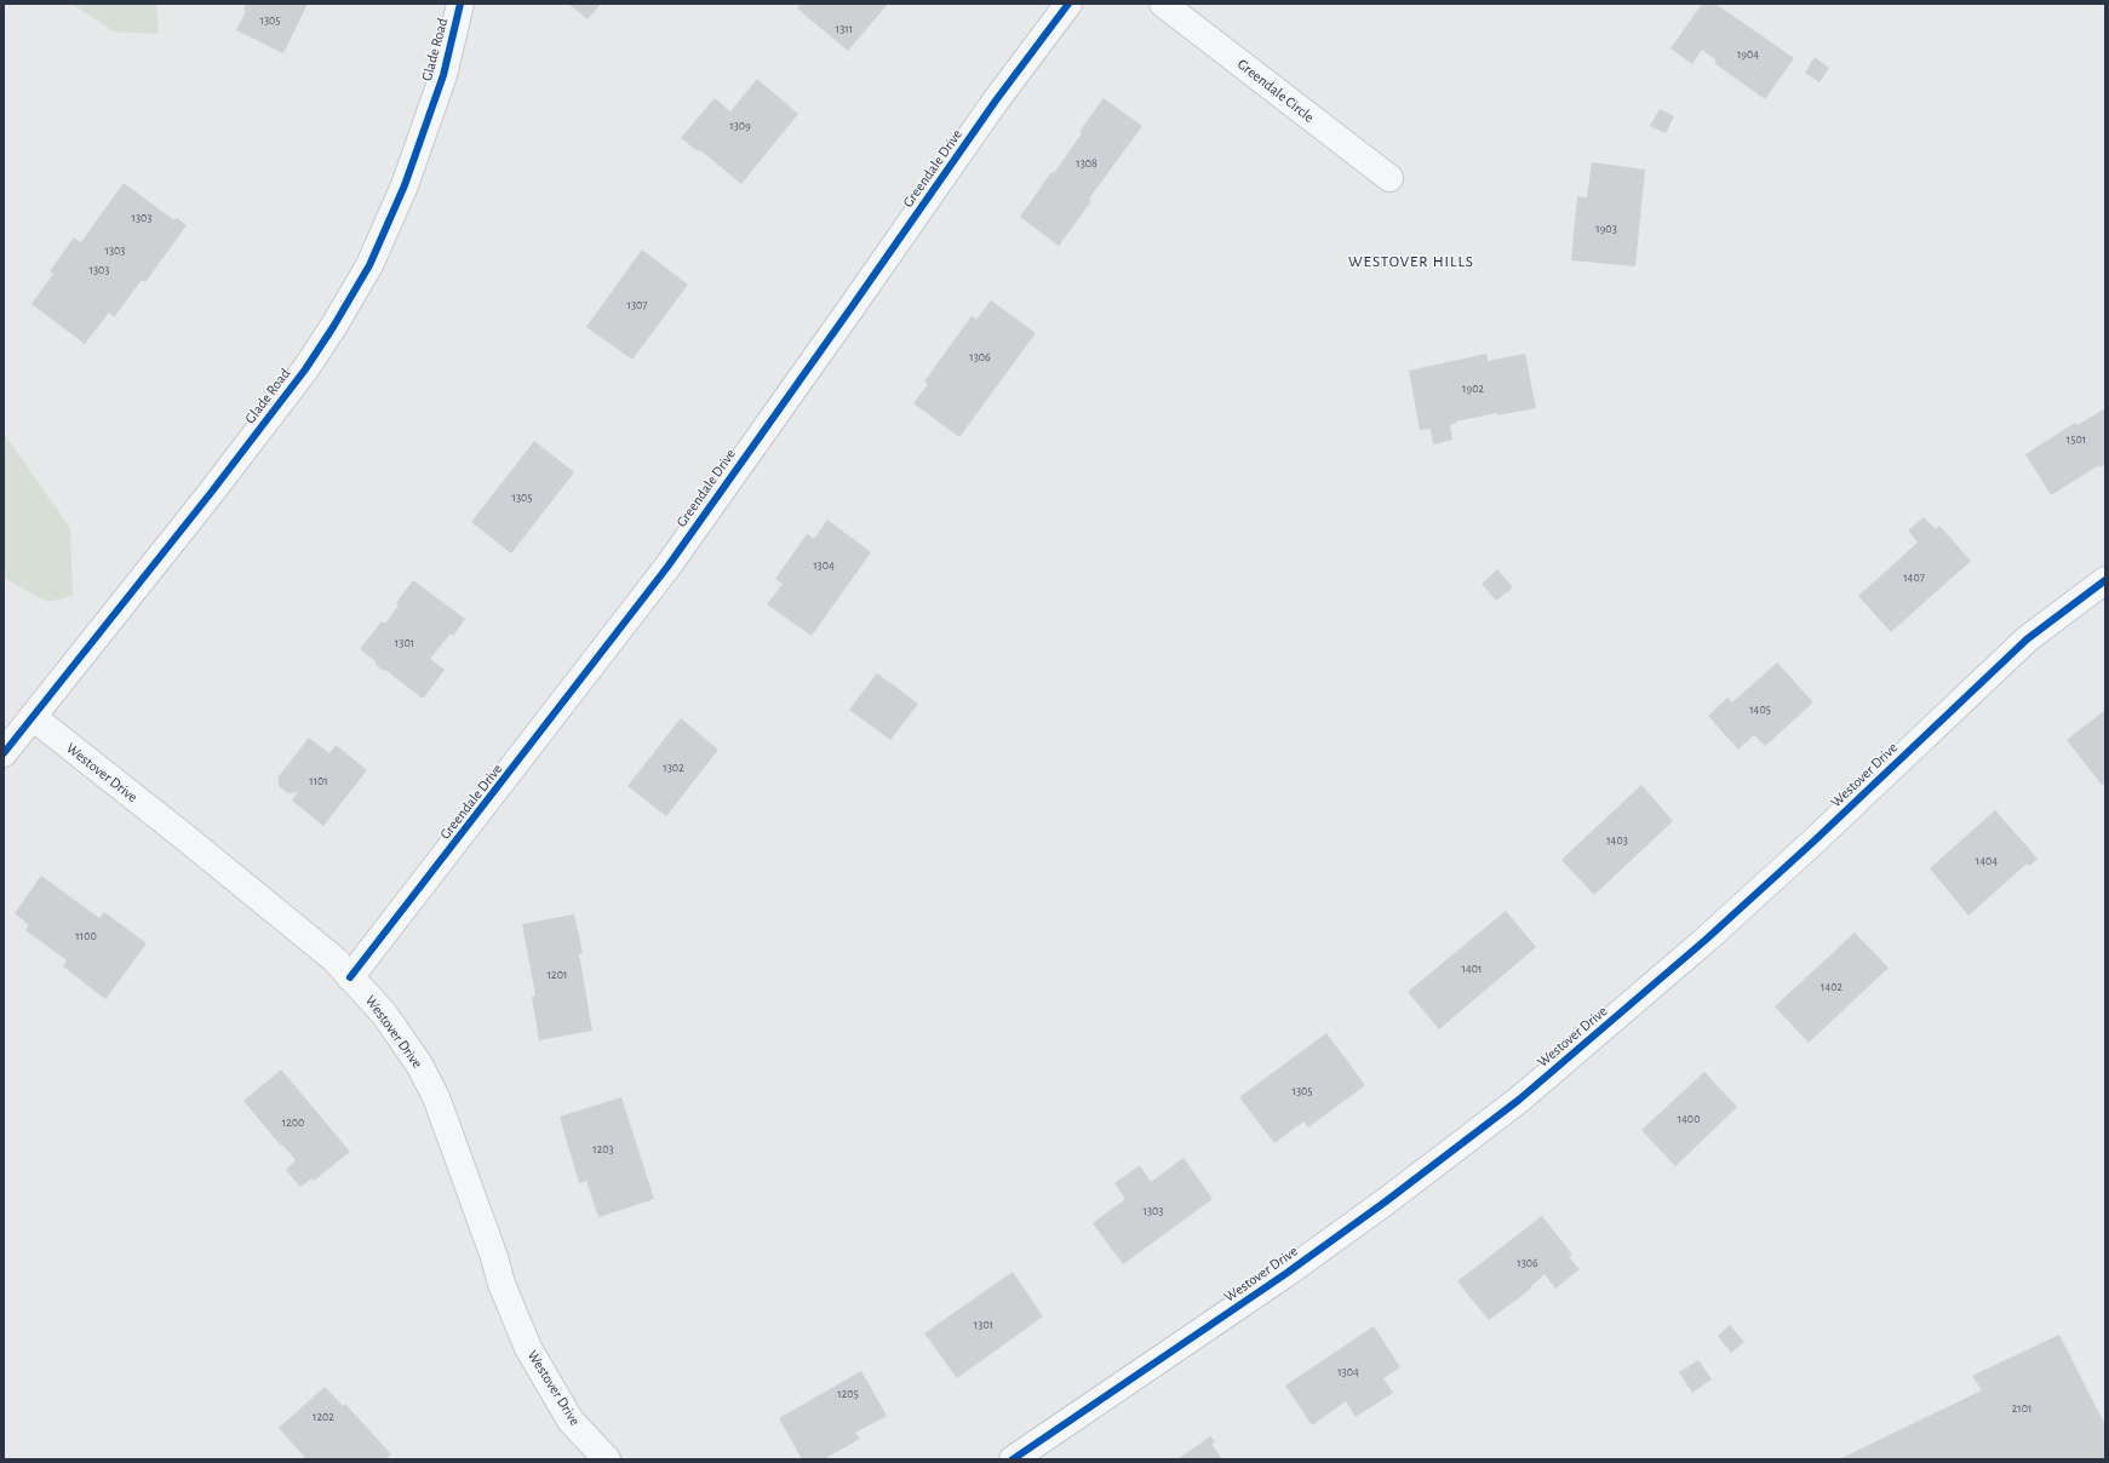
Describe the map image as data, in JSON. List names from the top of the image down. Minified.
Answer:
{"streets":{"street":["Glade Road","Greendale Circle","Greendale Drive","Westover Drive"]},"crossings":[["Glade Road","Westover Drive"],["Greendale Drive","Westover Drive"]],"districts":["WESTOVER HILLS"],"house_numbers":["1305","1311","1904","1309","1308","1303","1903","1303","1303","1307","1306","1902","1501","1305","1304","1407","1301","1405","1302","1101","1403","1404","1100","1401","1201","1402","1305","1400","1200","1203","1303","1306","1301","1304","1205","2101","1202"]}
